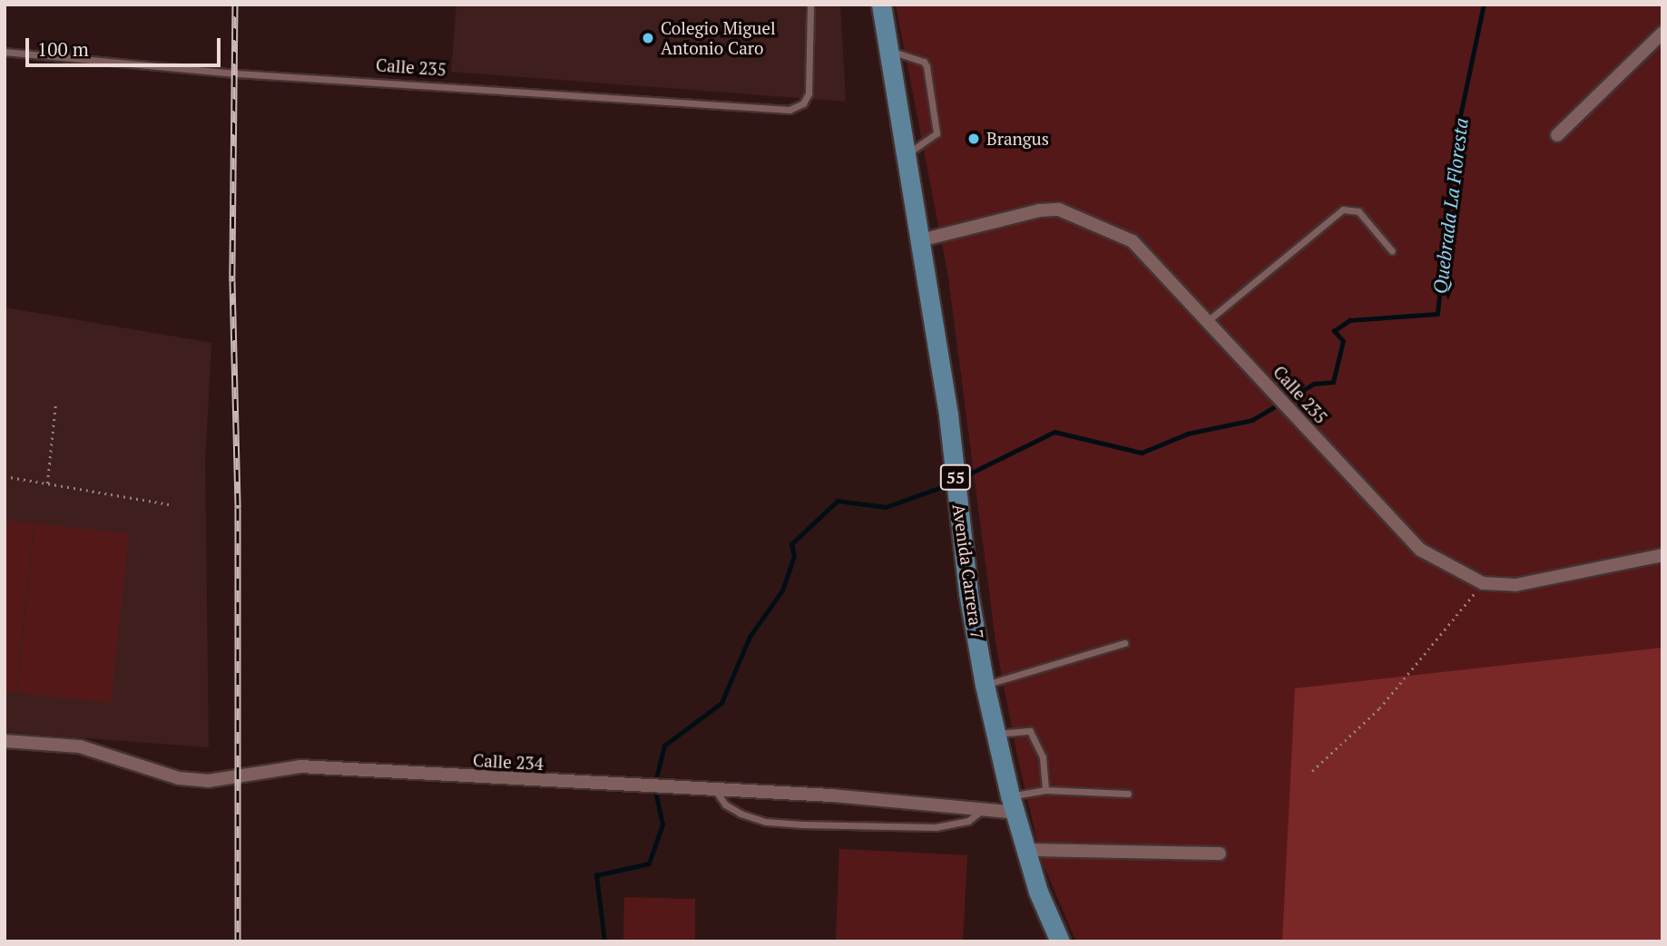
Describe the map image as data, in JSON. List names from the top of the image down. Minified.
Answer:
{"streets":{"main road":["55","Avenida Carrera 7"],"street":["Calle 235","Calle 234"]},"crossings":[["Calle 235","Avenida Carrera 7"],["Avenida Carrera 7","Calle 234"]],"water":["Quebrada La Floresta"],"places":["Colegio Miguel Antonio Caro","Brangus"],"scale_bar":"100 m"}
